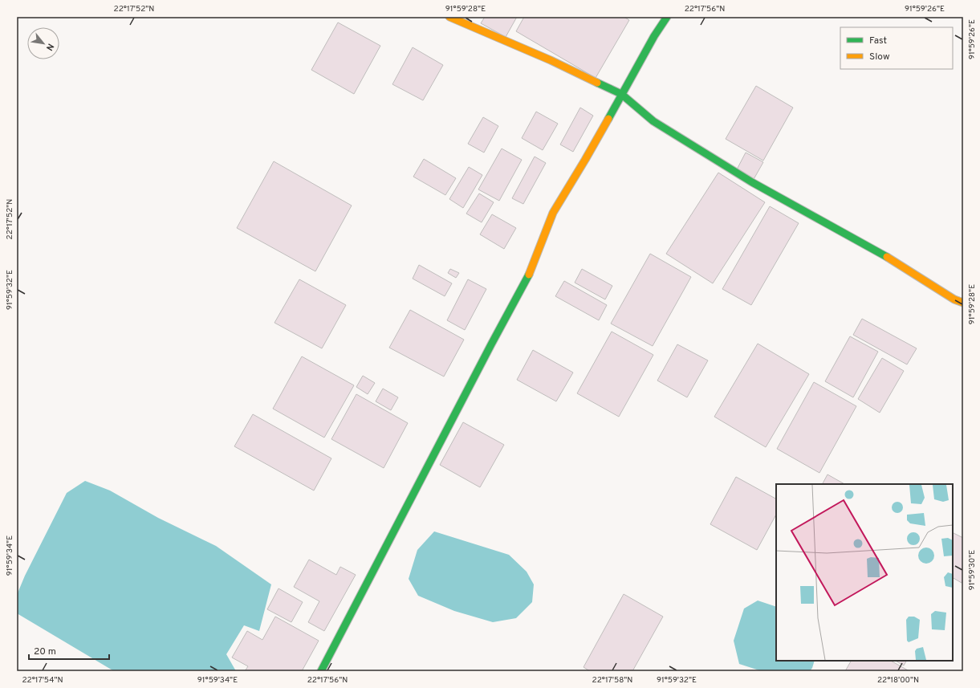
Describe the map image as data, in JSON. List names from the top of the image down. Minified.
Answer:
{"legend":["Fast","Slow"],"scale_bar":"20 m","north":"bottom right","coordinates":["22°17'52\"N","91°59'28\"E","22°17'56\"N","91°59'26\"E","91°59'32\"E","91°59'34\"E","91°59'30\"E","22°17'54\"N","22°17'58\"N","22°18'00\"N"]}
